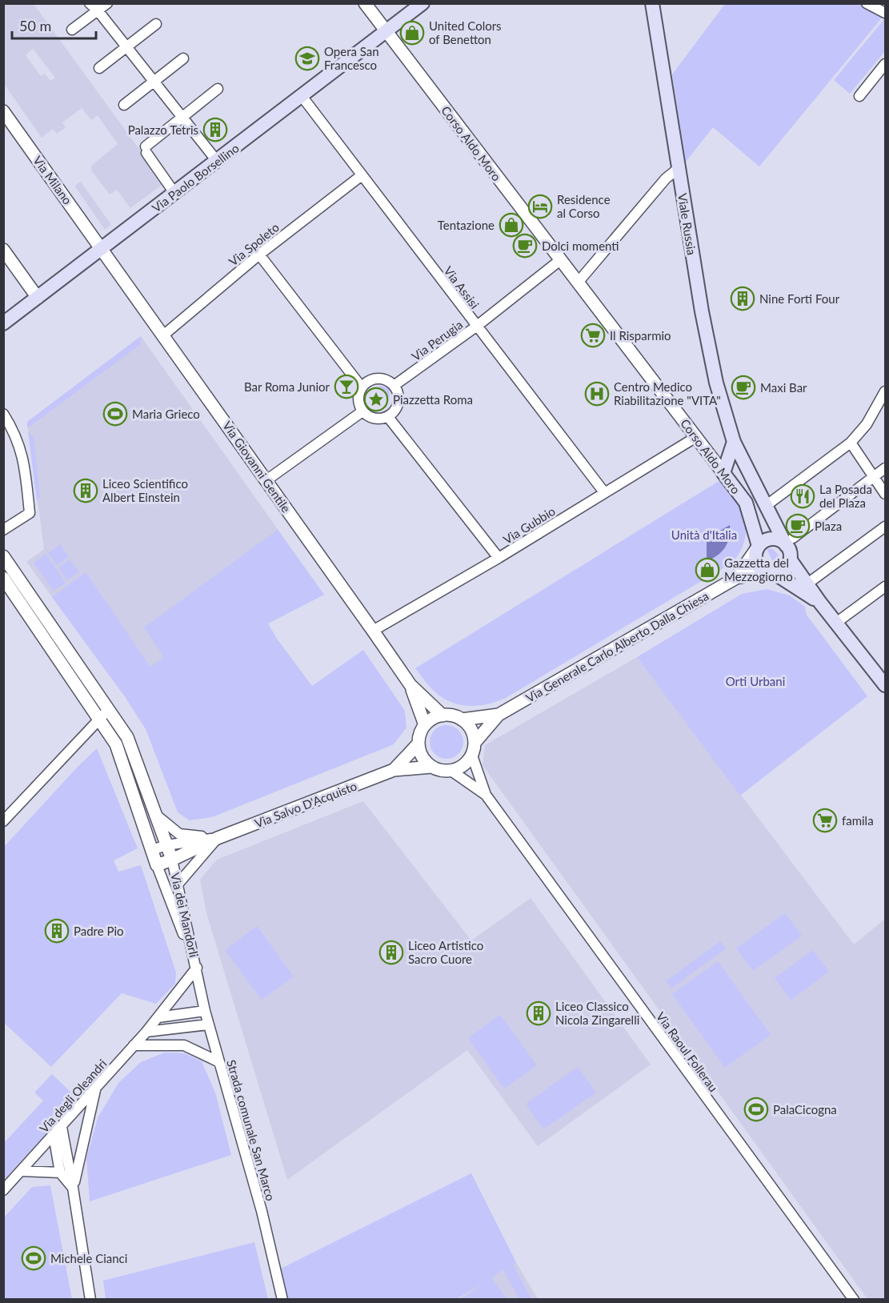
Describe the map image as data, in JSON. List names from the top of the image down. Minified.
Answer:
{"streets":{"main road":["Corso Aldo Moro","Via Paolo Borsellino","Viale Russia"],"street":["Via Milano","Via Spoleto","Via Assisi","Via Perugia","Via Giovanni Gentile","Via Gubbio","Via Generale Carlo Alberto Dalla Chiesa","Via Salvo D'Acquisto","Via dei Mandorli","Via Raoul Follerau","Via degli Oleandri","Strada comunale San Marco"]},"crossings":[["Corso Aldo Moro","Via Paolo Borsellino"],["Corso Aldo Moro","Via Perugia"],["Corso Aldo Moro","Via Gubbio"],["Via Paolo Borsellino","Via Milano"],["Via Paolo Borsellino","Via Assisi"],["Via Paolo Borsellino","Via Giovanni Gentile"],["Via Milano","Via Giovanni Gentile"],["Via Spoleto","Via Assisi"],["Via Spoleto","Via Giovanni Gentile"],["Via Assisi","Via Perugia"],["Via Assisi","Via Gubbio"],["Via Giovanni Gentile","Via Gubbio"],["Via Giovanni Gentile","Via Generale Carlo Alberto Dalla Chiesa"],["Via Giovanni Gentile","Via Salvo D'Acquisto"],["Via Giovanni Gentile","Via Raoul Follerau"],["Via Generale Carlo Alberto Dalla Chiesa","Via Salvo D'Acquisto"],["Via Generale Carlo Alberto Dalla Chiesa","Via Raoul Follerau"],["Via Salvo D'Acquisto","Via dei Mandorli"],["Via Salvo D'Acquisto","Via Raoul Follerau"],["Via dei Mandorli","Via degli Oleandri"],["Via dei Mandorli","Strada comunale San Marco"],["Via degli Oleandri","Strada comunale San Marco"]],"parks":["Unità d'Italia","Orti Urbani"],"places":{"shop":["United Colors of Benetton","Tentazione","Gazzetta del Mezzogiorno"],"school or university":["Opera San Francesco"],"building":["Palazzo Tetris","Nine Forti Four","Liceo Scientifico Albert Einstein","Padre Pio","Liceo Artistico Sacro Cuore","Liceo Classico Nicola Zingarelli"],"hotel":["Residence al Corso"],"cafe":["Dolci momenti","Maxi Bar","Plaza"],"supermarket":["Il Risparmio","famila"],"bar":["Bar Roma Junior"],"hospital":["Centro Medico Riabilitazione \"VITA\""],"place":["Piazzetta Roma"],"sports":["Maria Grieco","PalaCicogna","Michele Cianci"],"restaurant":["La Posada del Plaza"]},"scale_bar":"50 m"}
